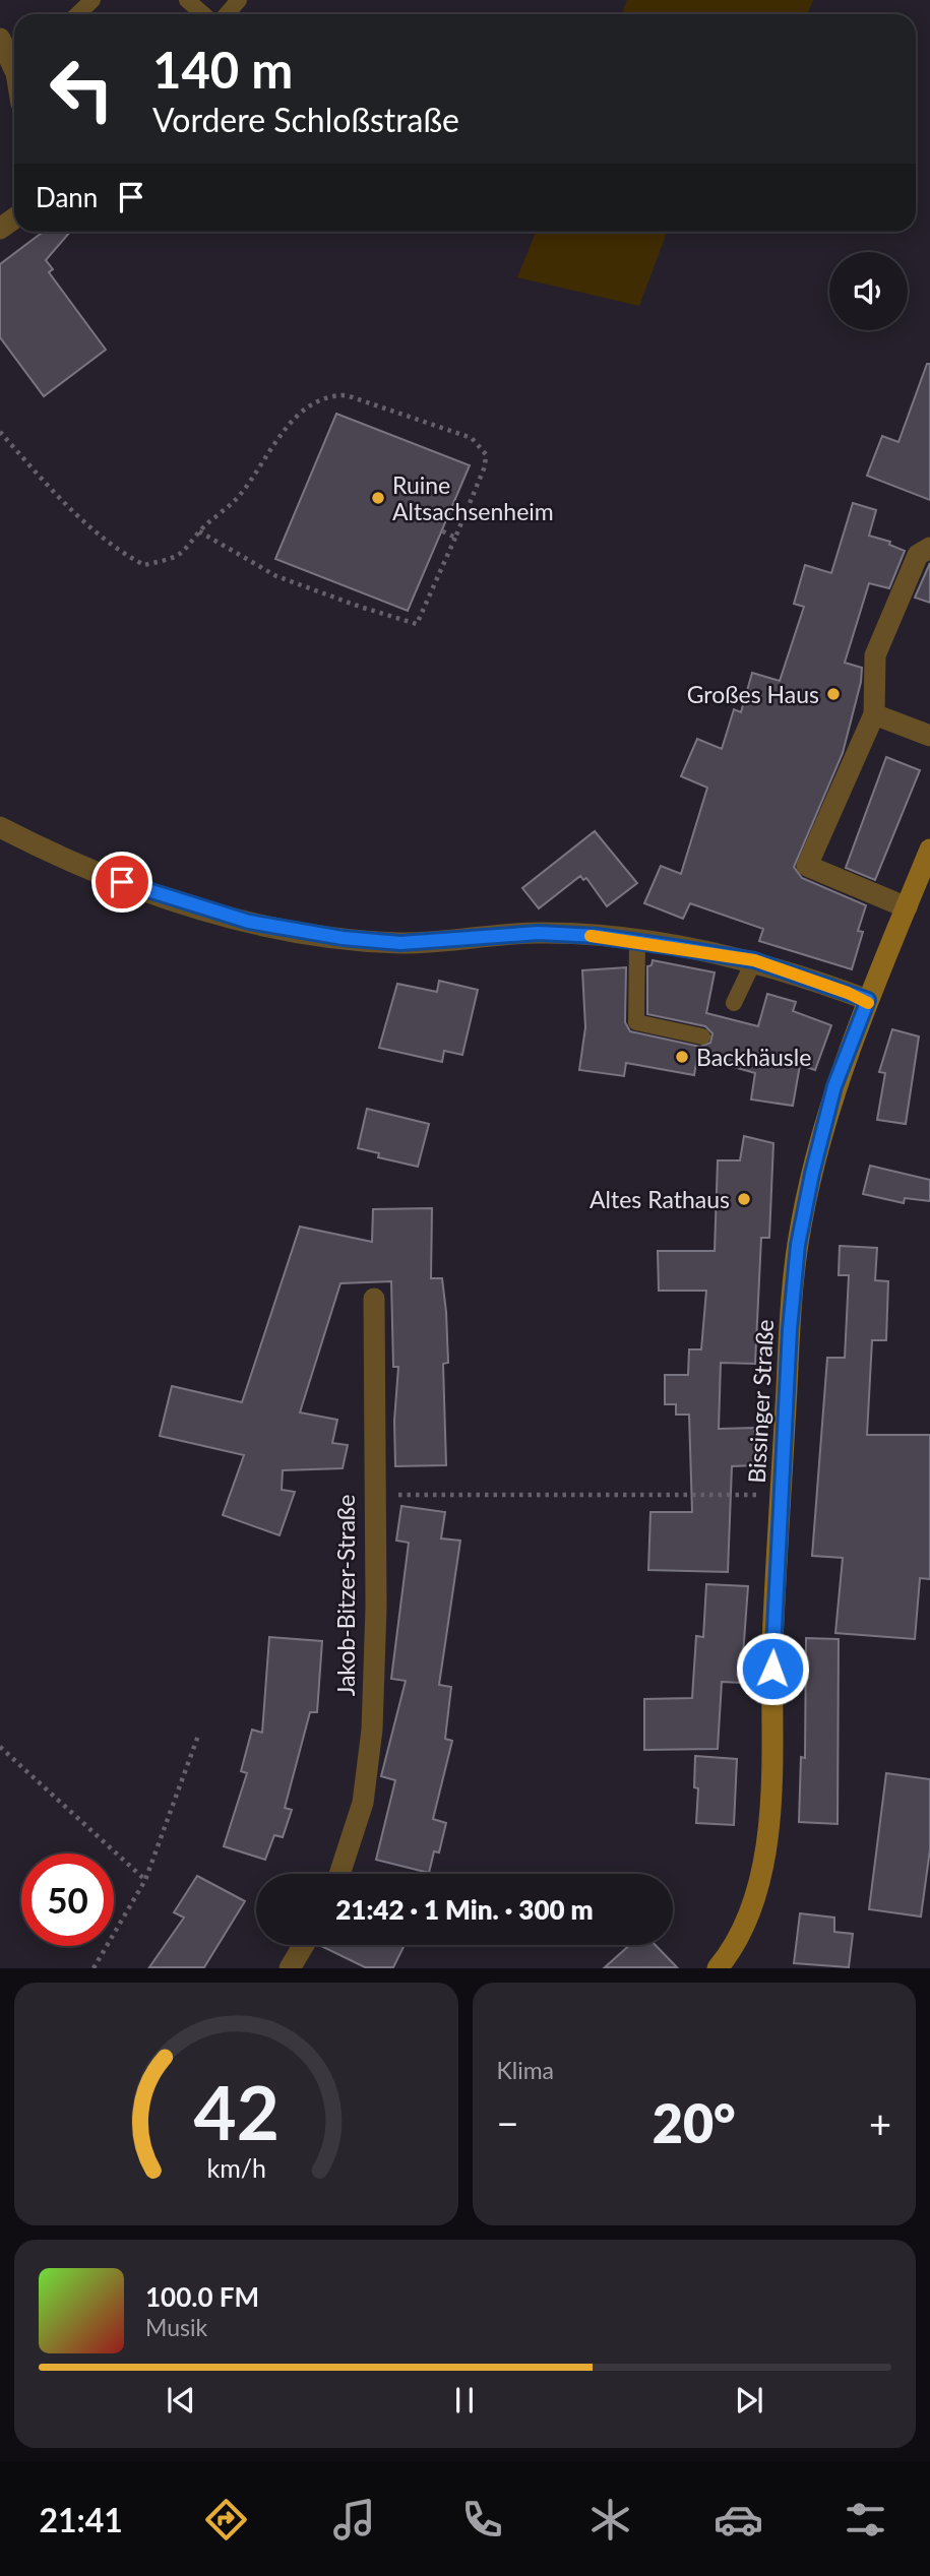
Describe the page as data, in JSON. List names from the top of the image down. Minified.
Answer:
{"streets":{"main road":["Bissinger Straße"],"street":["Jakob-Bitzer-Straße"]},"places":["Ruine Altsachsenheim","Großes Haus","Backhäusle","Altes Rathaus"],"page":{"turn":["140 m","Vordere Schloßstraße"],"then":"Dann","limit":"50","trip":"21:42 · 1 Min. · 300 m","tile":"Klima","heat":["−","20°","+"],"song":["100.0 FM","Musik"],"tabs":"21:41","gauge":["42","km/h"]}}
